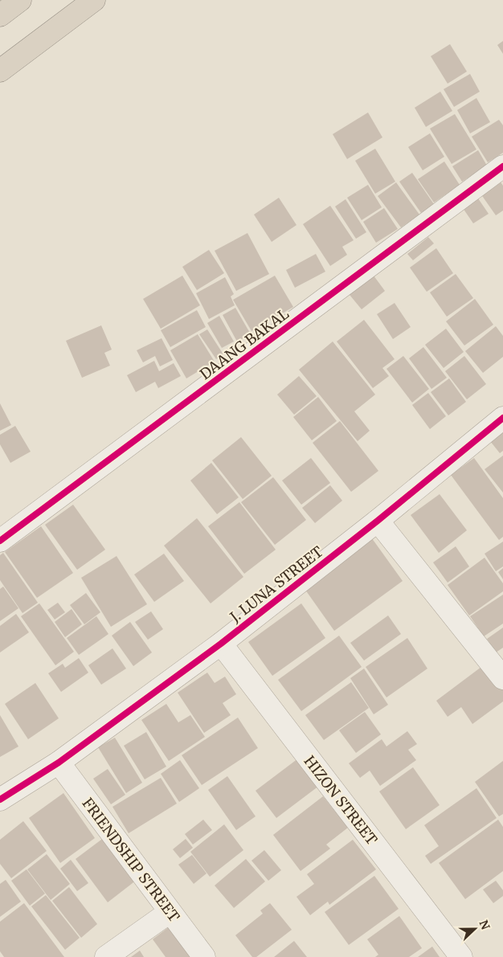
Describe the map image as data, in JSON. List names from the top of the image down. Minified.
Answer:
{"streets":{"street":["DAANG BAKAL","J. LUNA STREET","HIZON STREET","FRIENDSHIP STREET"]},"crossings":[["J. LUNA STREET","HIZON STREET"],["J. LUNA STREET","FRIENDSHIP STREET"]],"north":"right"}
